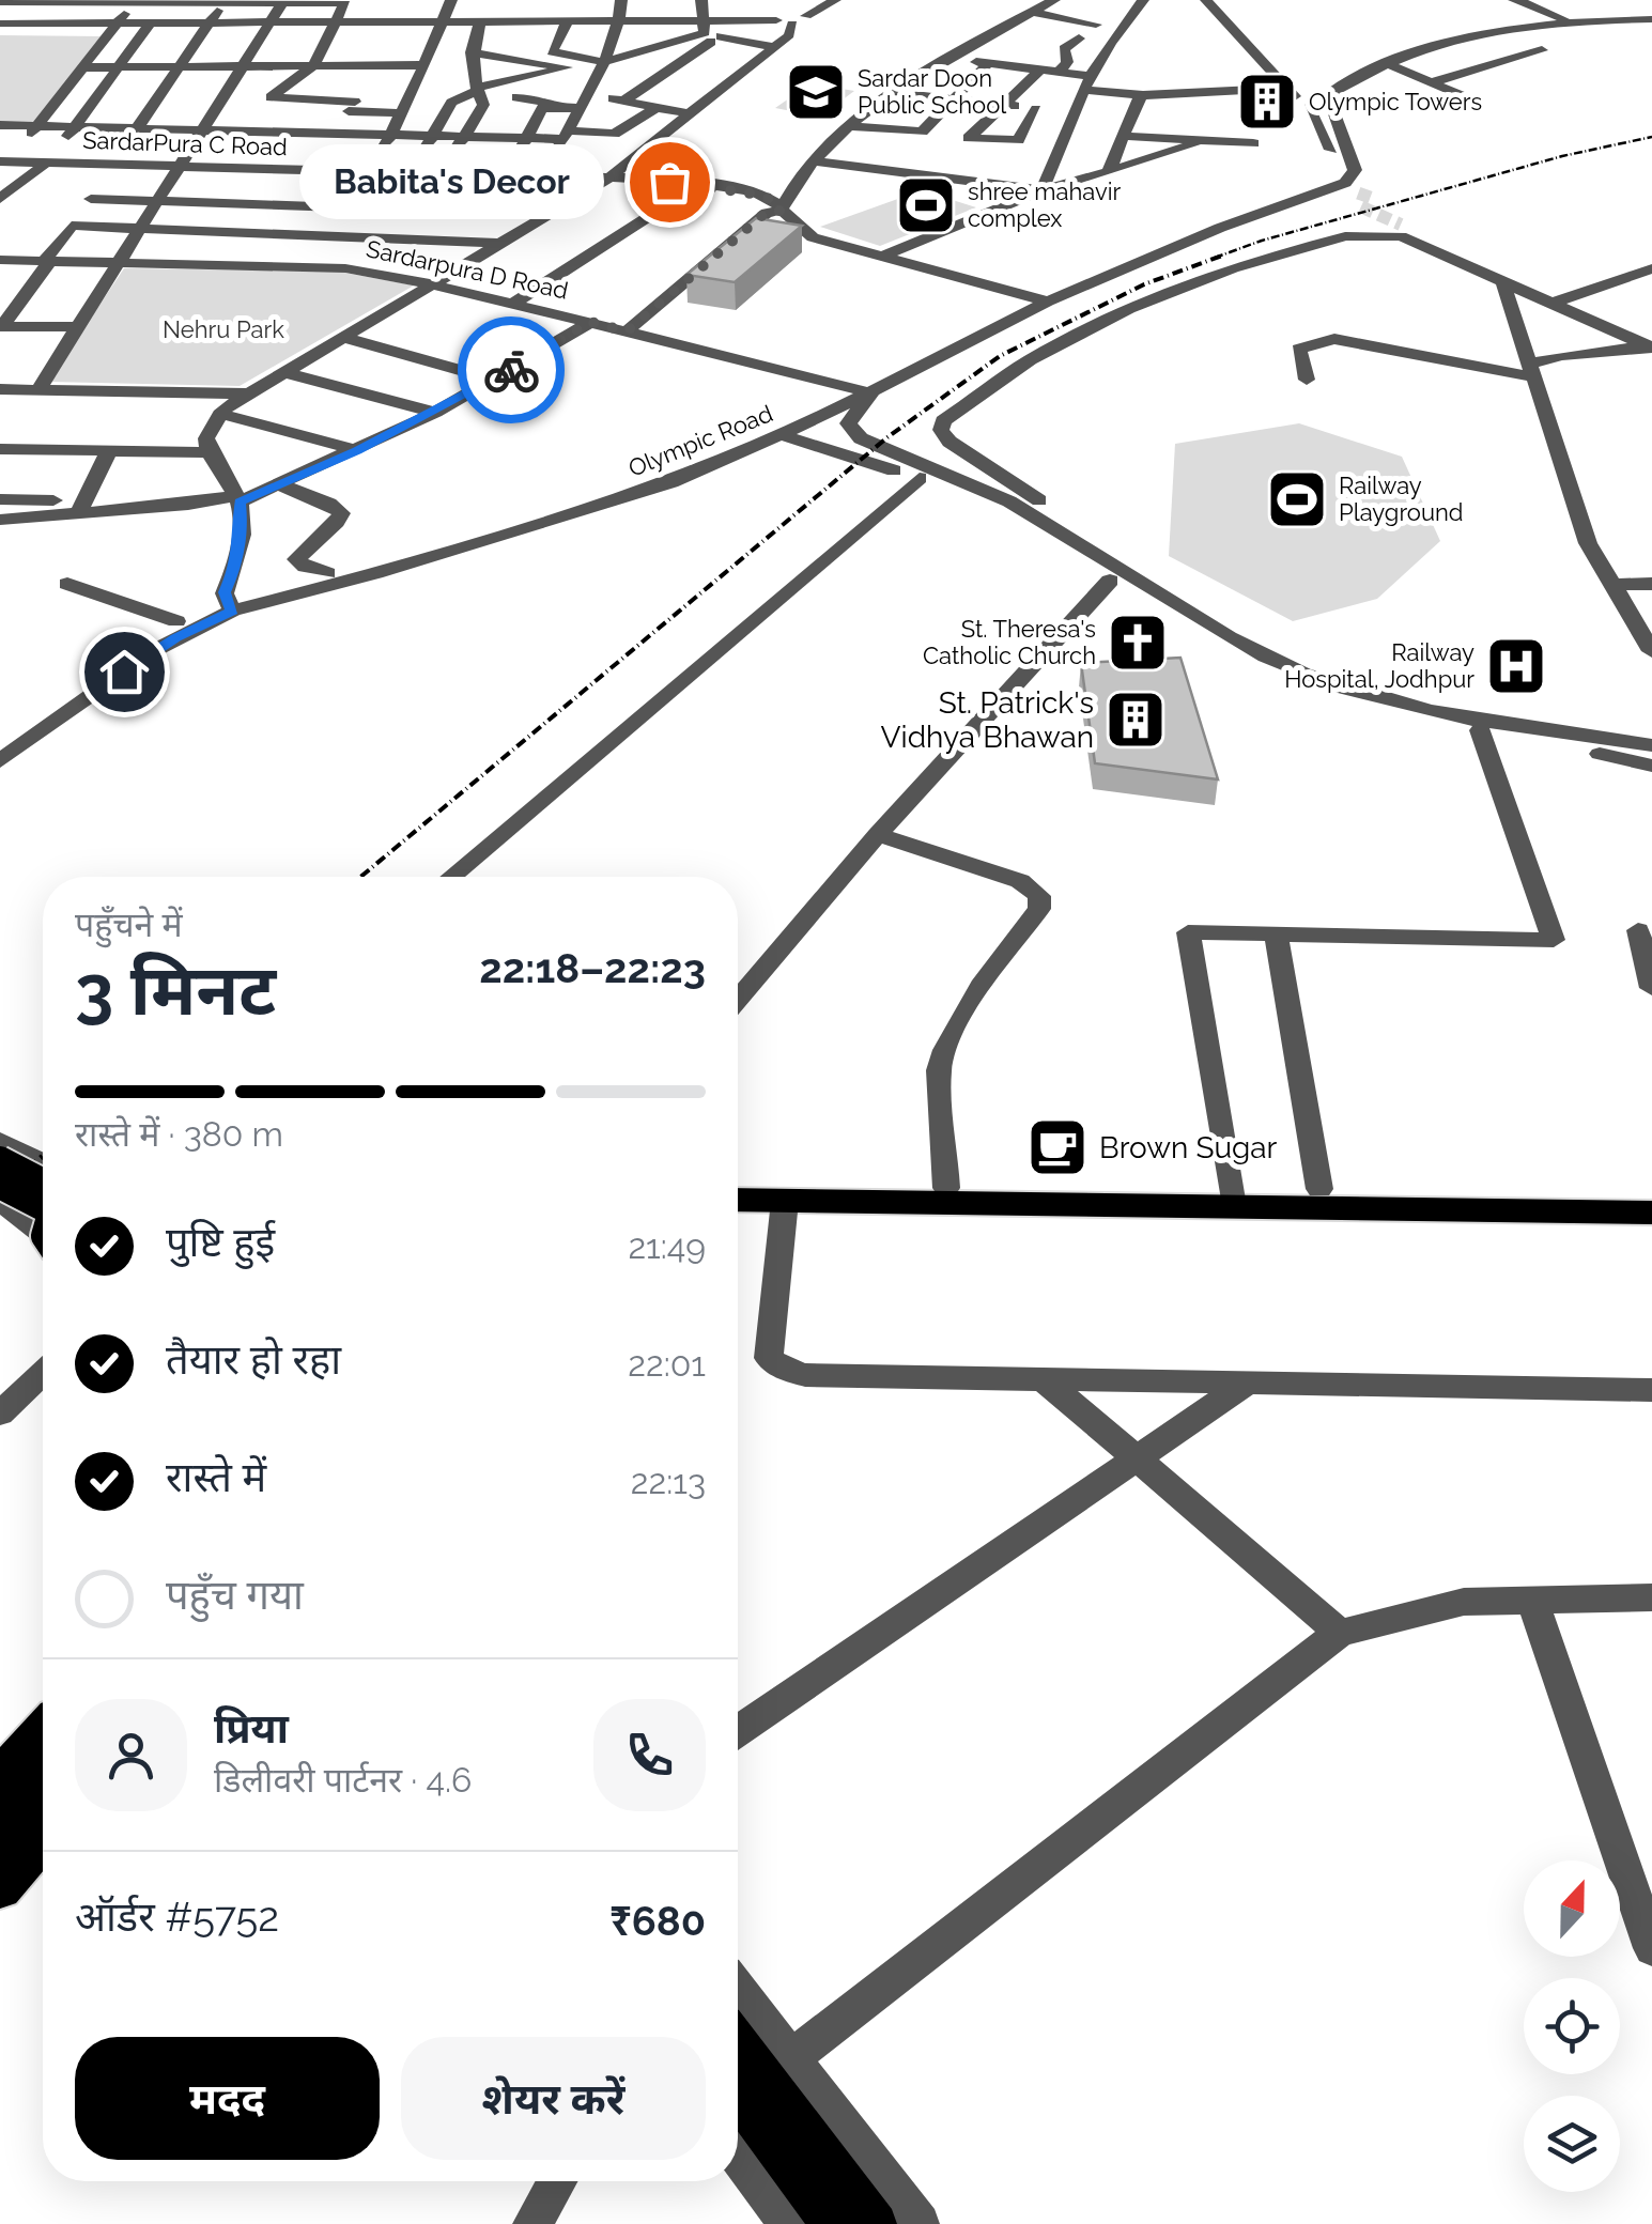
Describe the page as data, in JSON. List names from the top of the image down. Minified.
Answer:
{"streets":{"street":["SardarPura C Road","Sardarpura D Road","Olympic Road"]},"crossings":[["SardarPura C Road","Olympic Road"],["Sardarpura D Road","Olympic Road"]],"parks":["Nehru Park"],"places":{"school or university":["Sardar Doon Public School"],"building":["Olympic Towers","St. Patrick's Vidhya Bhawan"],"other":["Babita's Decor"],"sports":["shree mahavir complex","Railway Playground"],"church":["St. Theresa's Catholic Church"],"hospital":["Railway Hospital, Jodhpur"],"cafe":["Brown Sugar"]},"north":"top","page":{"bubble":"Babita's Decor","heading":["3 मिनट","पहुँचने में","22:18–22:23"],"panel":["प्रिया","डिलीवरी पार्टनर · 4.6","ऑर्डर #5752","₹680"],"bar":"रास्ते में · 380 m","list":[["पुष्टि हुई","21:49"],["तैयार हो रहा","22:01"],["रास्ते में","22:13"],"पहुँच गया"],"buttons":["मदद","शेयर करें"]}}
